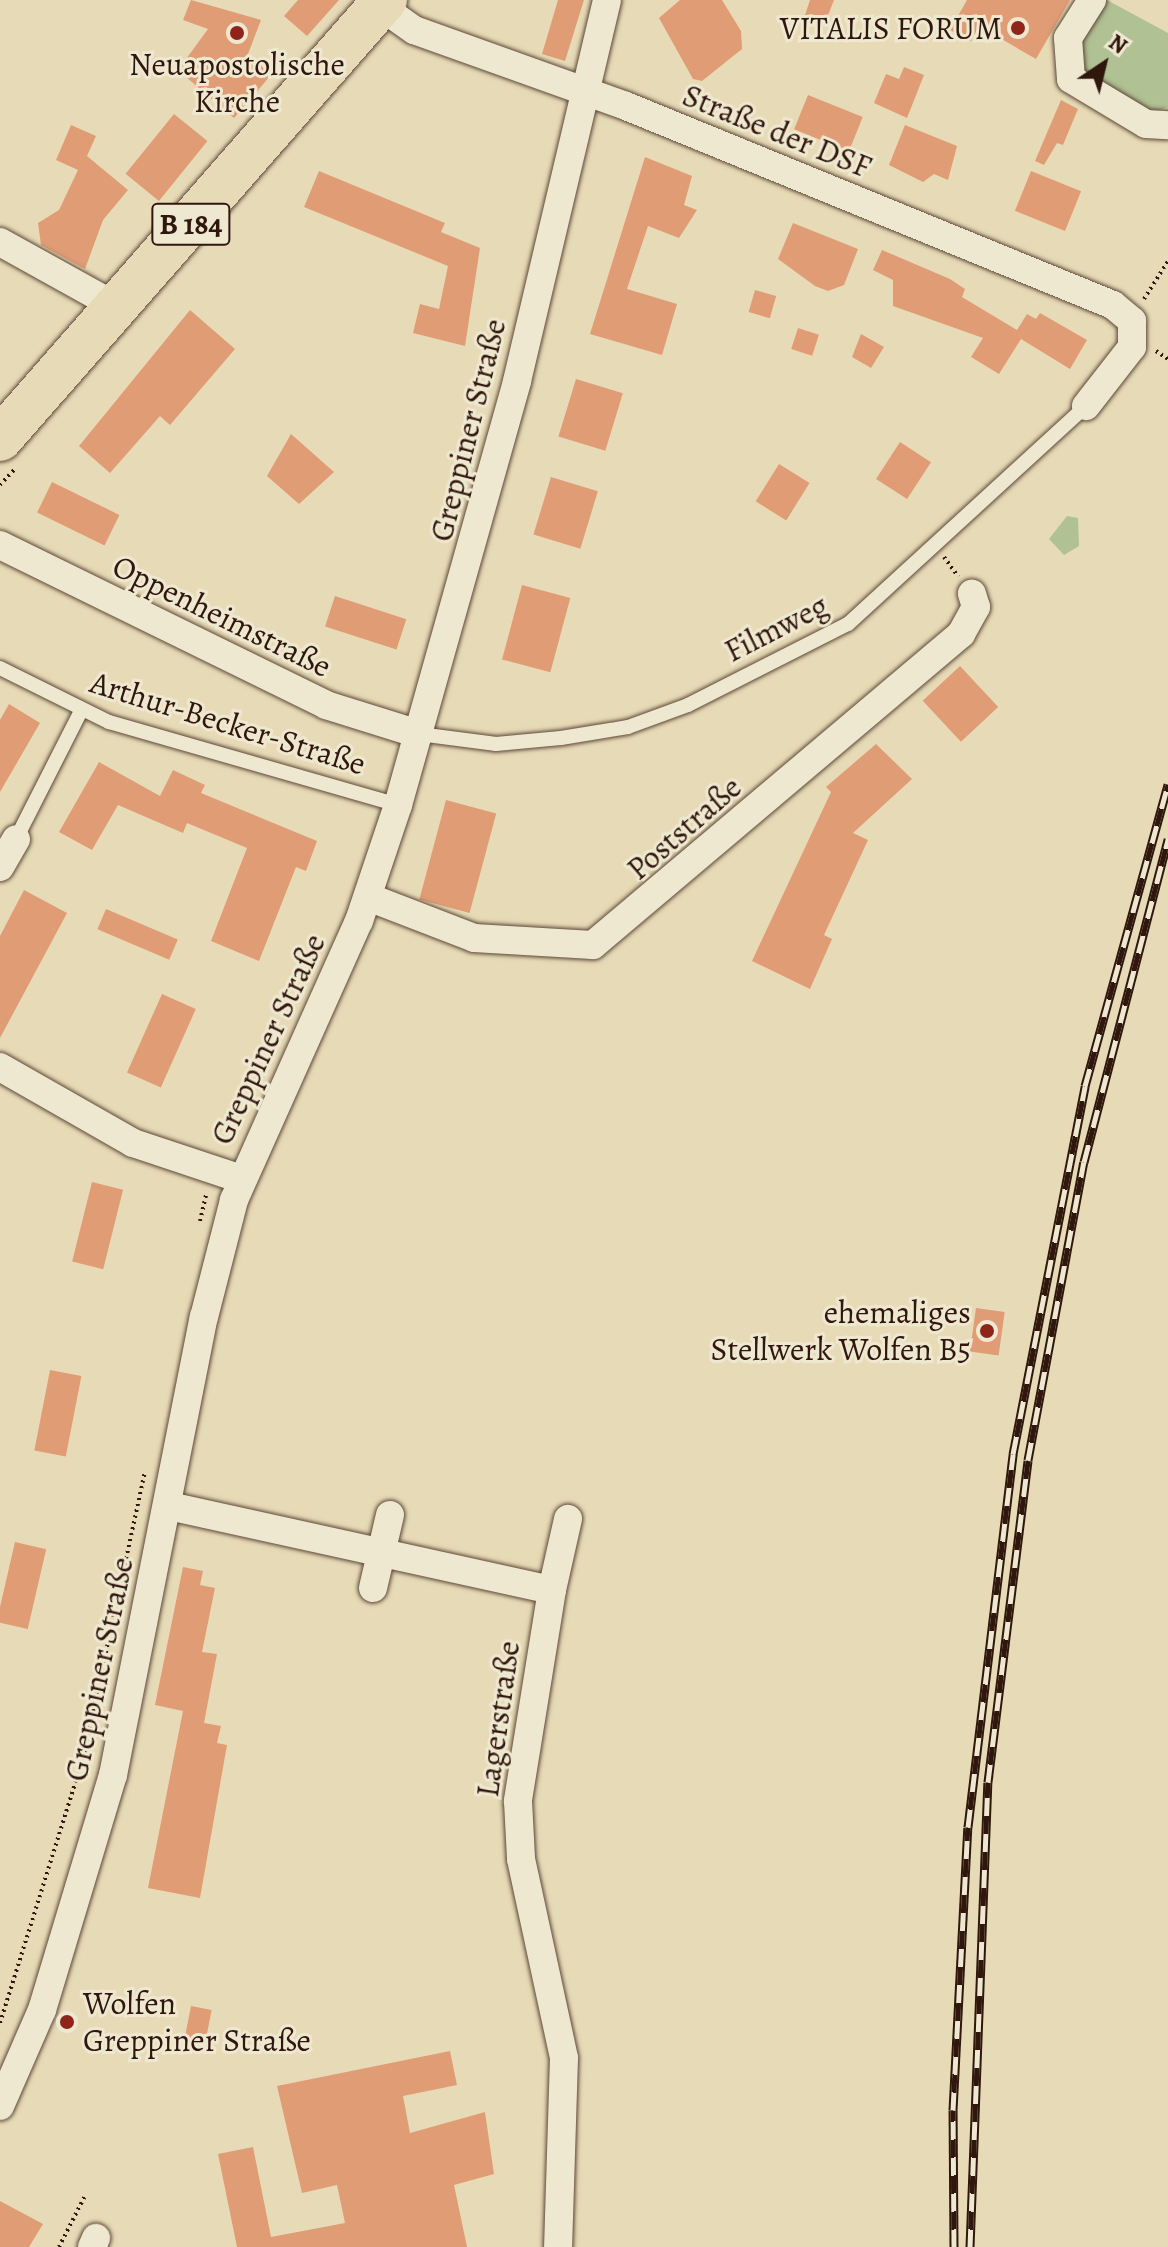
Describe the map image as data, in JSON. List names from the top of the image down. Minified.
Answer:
{"streets":{"main road":["B 184"],"street":["Straße der DSF","Greppiner Straße","Oppenheimstraße","Poststraße","Lagerstraße"],"lane":["Filmweg","Arthur-Becker-Straße"]},"crossings":[["Straße der DSF","B 184"],["Straße der DSF","Greppiner Straße"],["Straße der DSF","Filmweg"],["Greppiner Straße","Oppenheimstraße"],["Greppiner Straße","Filmweg"],["Greppiner Straße","Arthur-Becker-Straße"],["Greppiner Straße","Poststraße"],["Oppenheimstraße","Filmweg"]],"places":["VITALIS FORUM","Neuapostolische Kirche","ehemaliges Stellwerk Wolfen B5","Wolfen Greppiner Straße"],"north":"top right"}
